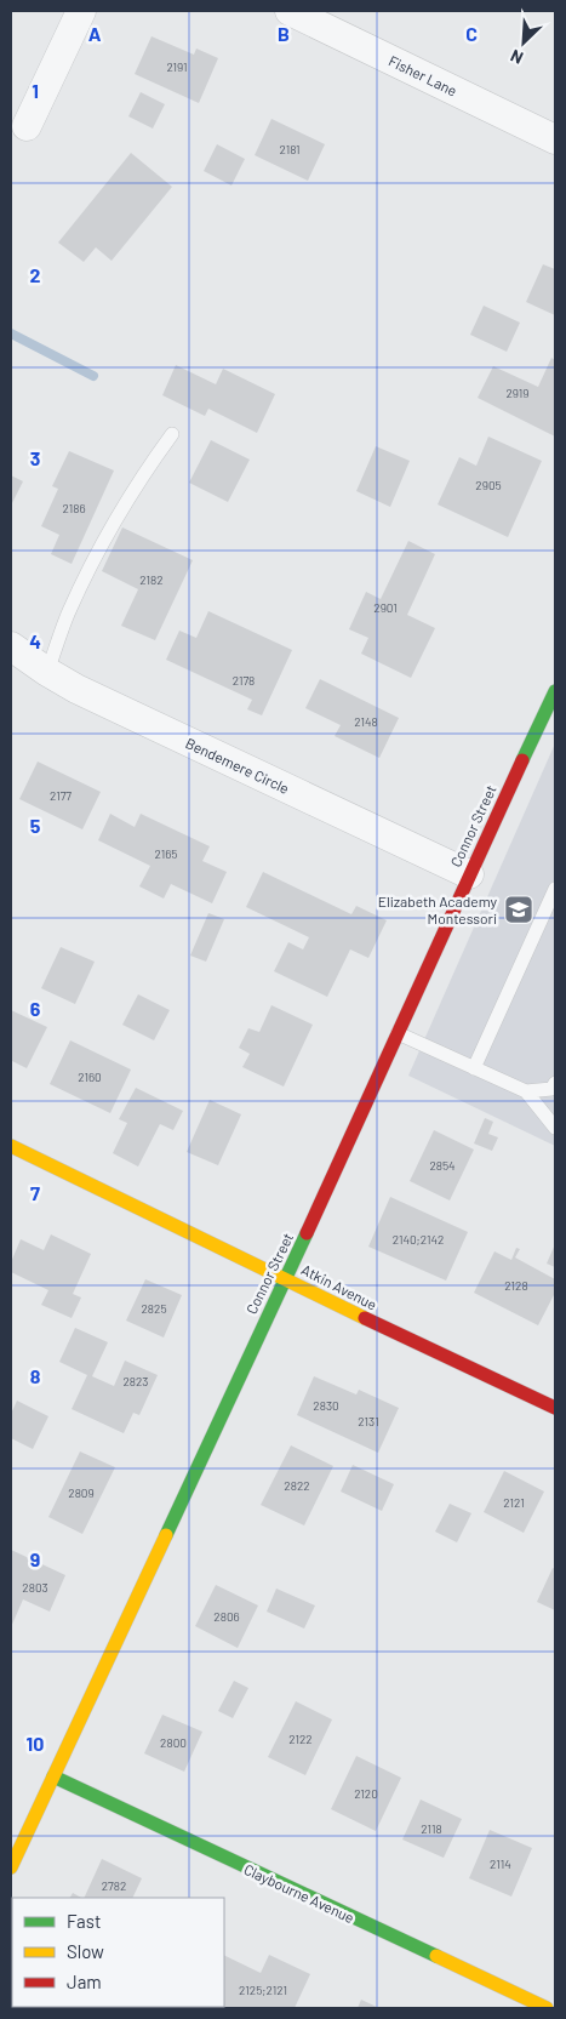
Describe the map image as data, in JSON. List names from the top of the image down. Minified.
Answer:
{"streets":{"street":["Fisher Lane","Bendemere Circle","Connor Street","Atkin Avenue","Claybourne Avenue"]},"crossings":[["Bendemere Circle","Connor Street"],["Connor Street","Atkin Avenue"],["Connor Street","Claybourne Avenue"]],"places":{"school or university":["Elizabeth Academy Montessori"]},"house_numbers":["2191","2181","2919","2905","2186","2182","2901","2178","2148","2177","2165","2160","2854","2140;2142","2128","2825","2823","2830","2131","2822","2809","2121","2803","2806","2122","2800","2120","2118","2114","2782","2125;2121"],"legend":["Fast","Slow","Jam"],"north":"bottom left","grid":{"columns":["A","B","C"],"rows":["1","2","3","4","5","6","7","8","9","10"]}}
